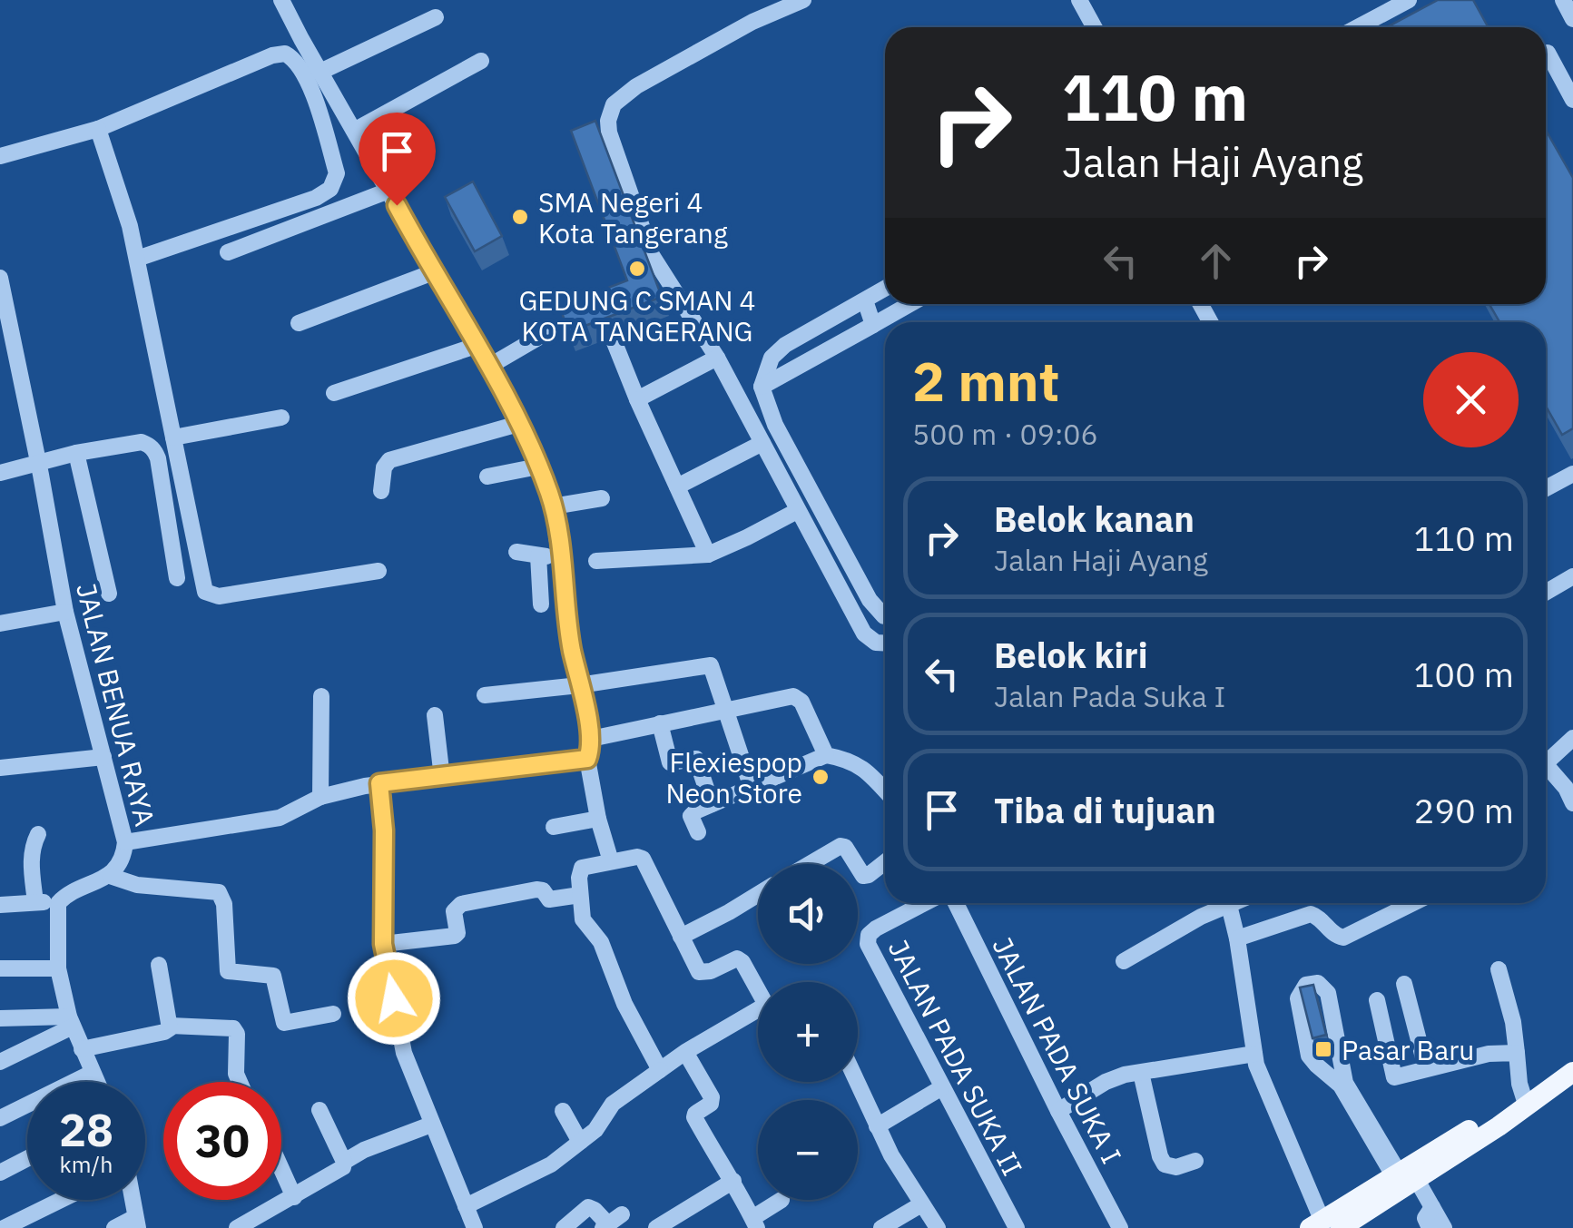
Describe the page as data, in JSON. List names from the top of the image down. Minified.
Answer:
{"streets":{"street":["JALAN BENUA RAYA","JALAN PADA SUKA I","JALAN PADA SUKA II"]},"places":{"other":["SMA Negeri 4 Kota Tangerang","GEDUNG C SMAN 4 KOTA TANGERANG","Flexiespop Neon Store"],"transit":["Pasar Baru"]},"page":{"turn":["110 m","Jalan Haji Ayang"],"heading":["2 mnt","500 m · 09:06"],"list":[{"name":"Belok kanan","note":"Jalan Haji Ayang","value":"110 m"},{"name":"Belok kiri","note":"Jalan Pada Suka I","value":"100 m"},{"name":"Tiba di tujuan","value":"290 m"}],"map_buttons":["+","−"],"speed":"28 km/h","limit":"30"}}
